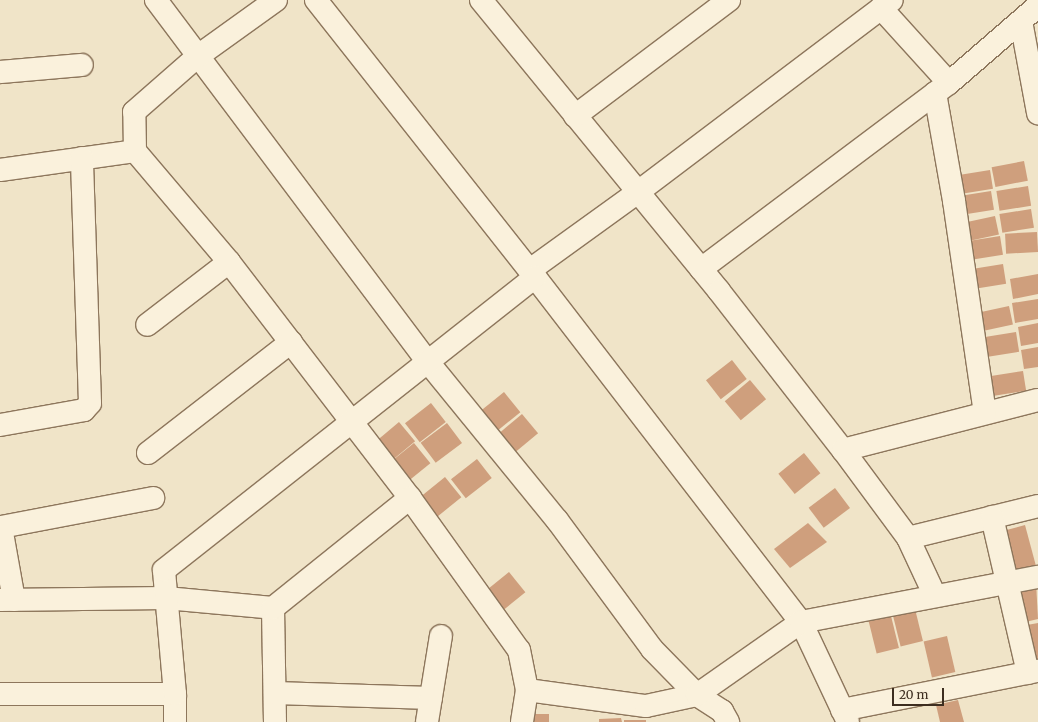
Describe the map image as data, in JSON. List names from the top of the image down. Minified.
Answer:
{"scale_bar":"20 m"}
